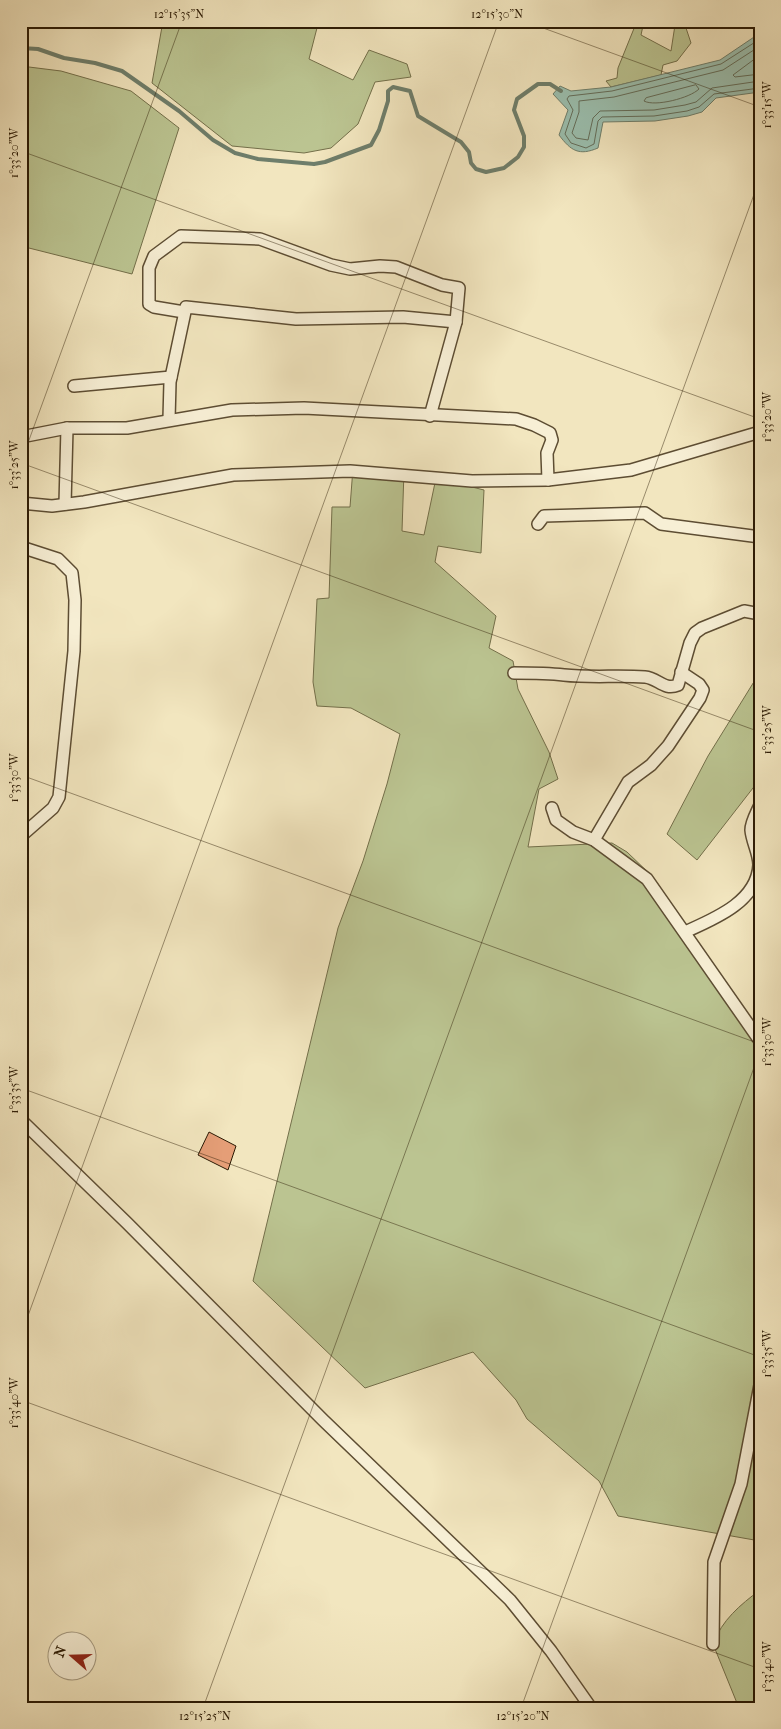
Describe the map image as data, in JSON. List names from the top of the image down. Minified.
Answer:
{"north":"left","coordinates":["12°15'35\"N","12°15'30\"N","1°33'15\"W","1°33'20\"W","1°33'25\"W","1°33'30\"W","1°33'35\"W","1°33'40\"W","12°15'25\"N","12°15'20\"N"]}
